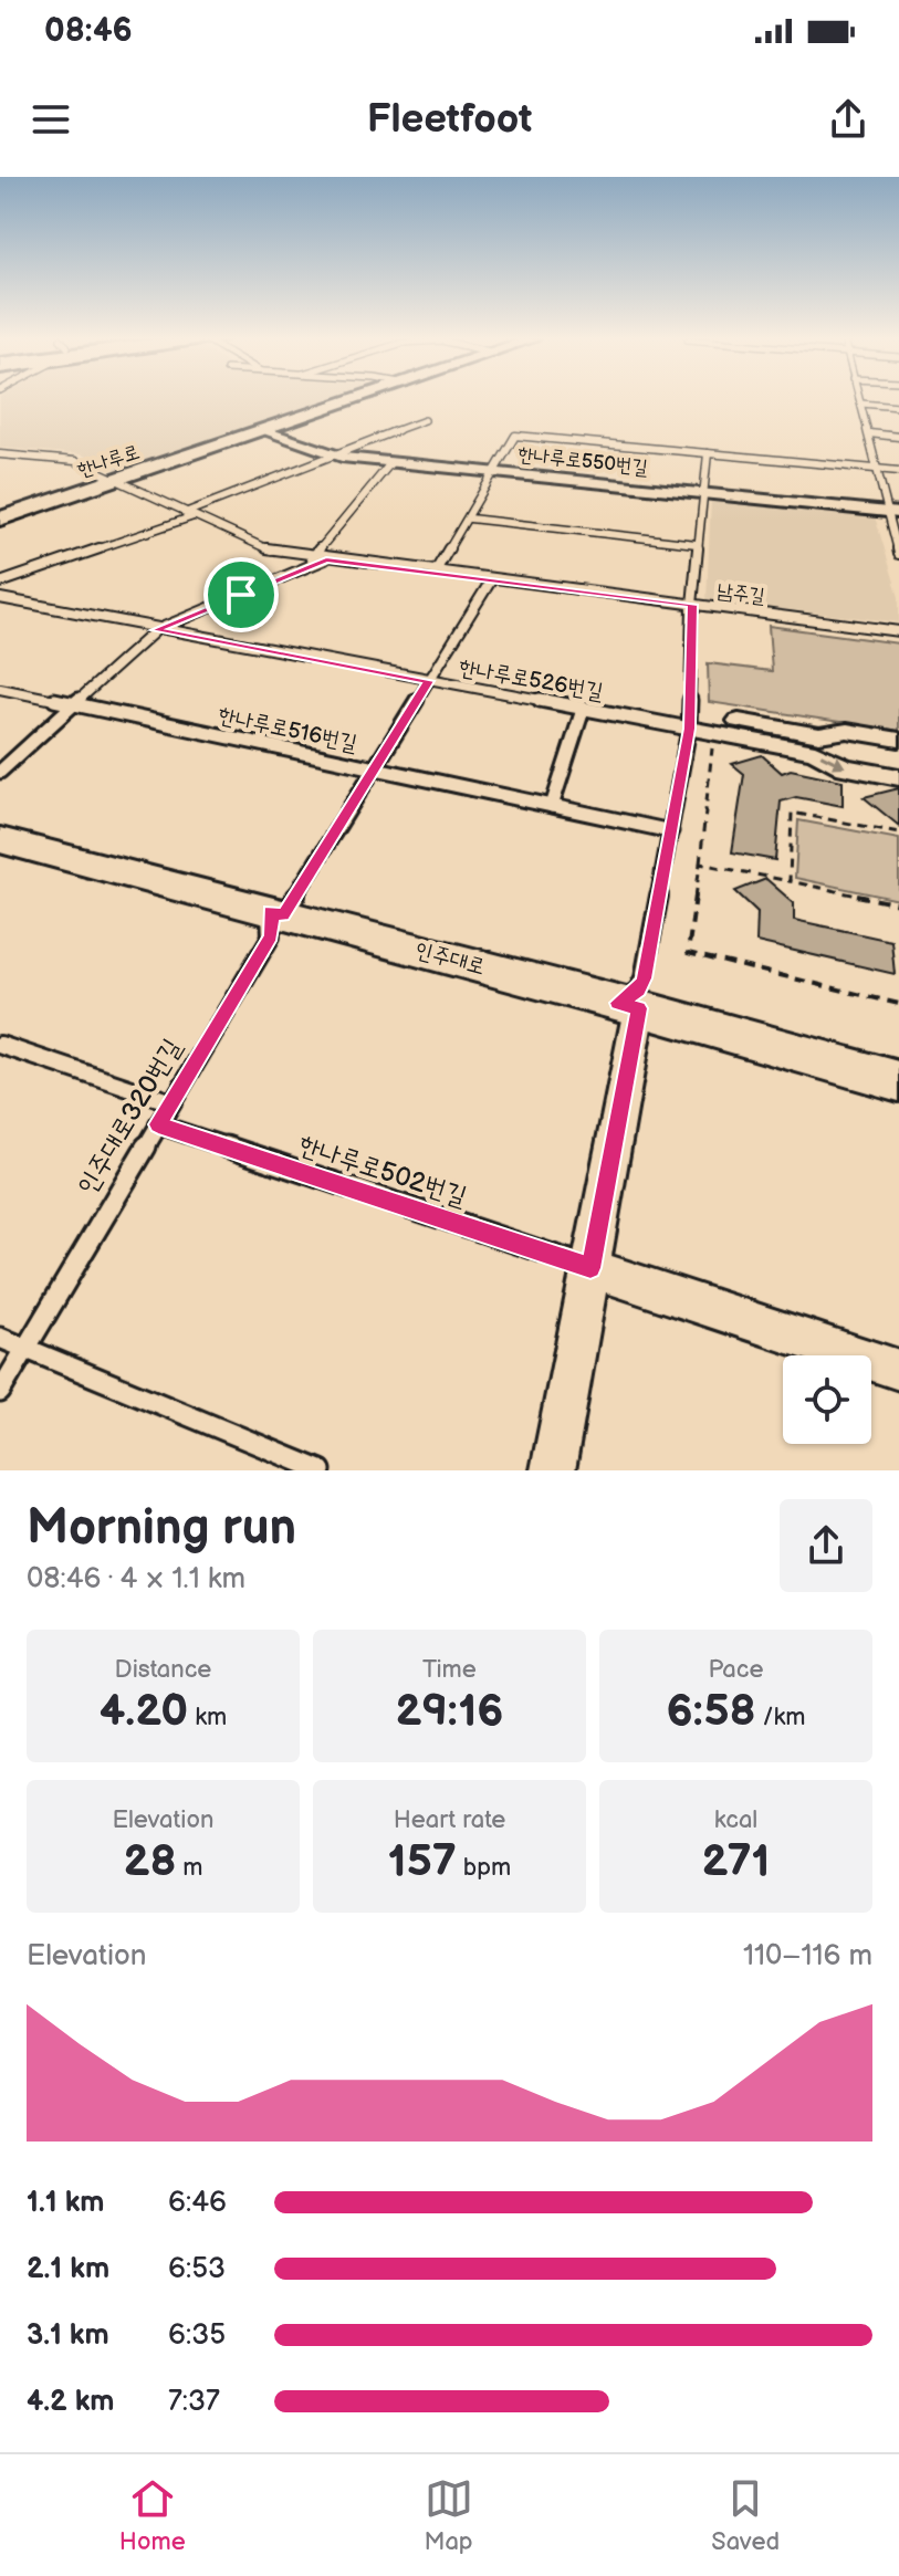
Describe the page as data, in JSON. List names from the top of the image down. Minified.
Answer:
{"streets":{"main road":["한나루로","인주대로"],"street":["한나루로550번길"],"lane":["남주길","한나루로526번길","한나루로516번길","인주대로320번길","한나루로502번길"]},"crossings":[["한나루로","한나루로550번길"],["한나루로","남주길"],["인주대로","인주대로320번길"],["인주대로320번길","한나루로502번길"]],"page":{"status":"08:46","header":"Fleetfoot","heading":["Morning run","08:46 · 4 × 1.1 km"],"stats":[["Distance","4.20 km"],["Time","29:16"],["Pace","6:58 /km"],["Elevation","28 m"],["Heart rate","157 bpm"],["kcal","271"]],"chart":["Elevation","110–116 m"],"list":[{"name":"1.1 km","note":"6:46"},{"name":"2.1 km","note":"6:53"},{"name":"3.1 km","note":"6:35"},{"name":"4.2 km","note":"7:37"}],"tabs":["Home","Map","Saved"]}}
